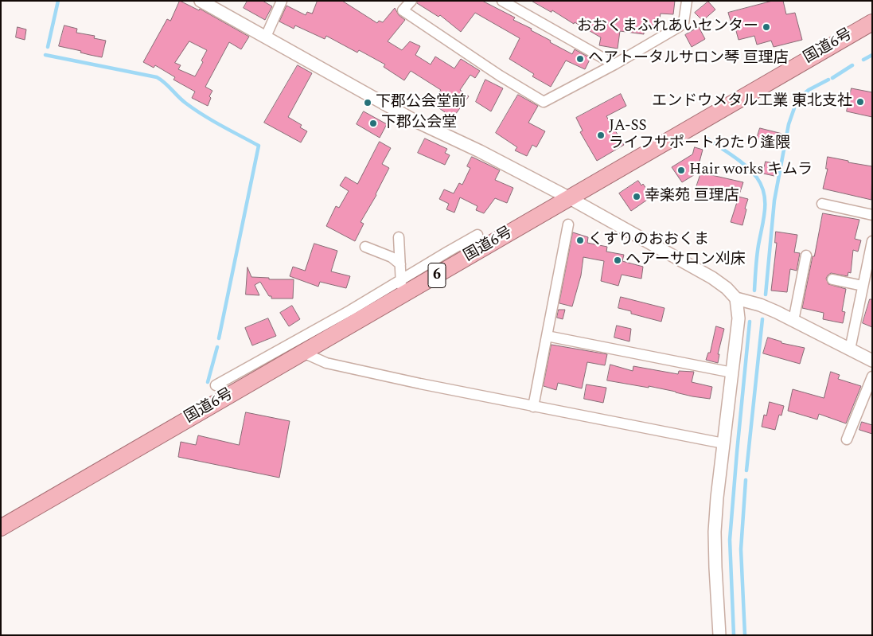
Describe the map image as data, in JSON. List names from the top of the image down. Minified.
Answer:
{"streets":{"highway":["国道6号","6"]},"places":["おおくまふれあいセンター","ヘアトータルサロン琴 亘理店","エンドウメタル工業 東北支社","下郡公会堂前","下郡公会堂","JA-SS ライフサポートわたり逢隈","Hair works キムラ","幸楽苑 亘理店","くすりのおおくま","ヘアーサロン刈床"]}
